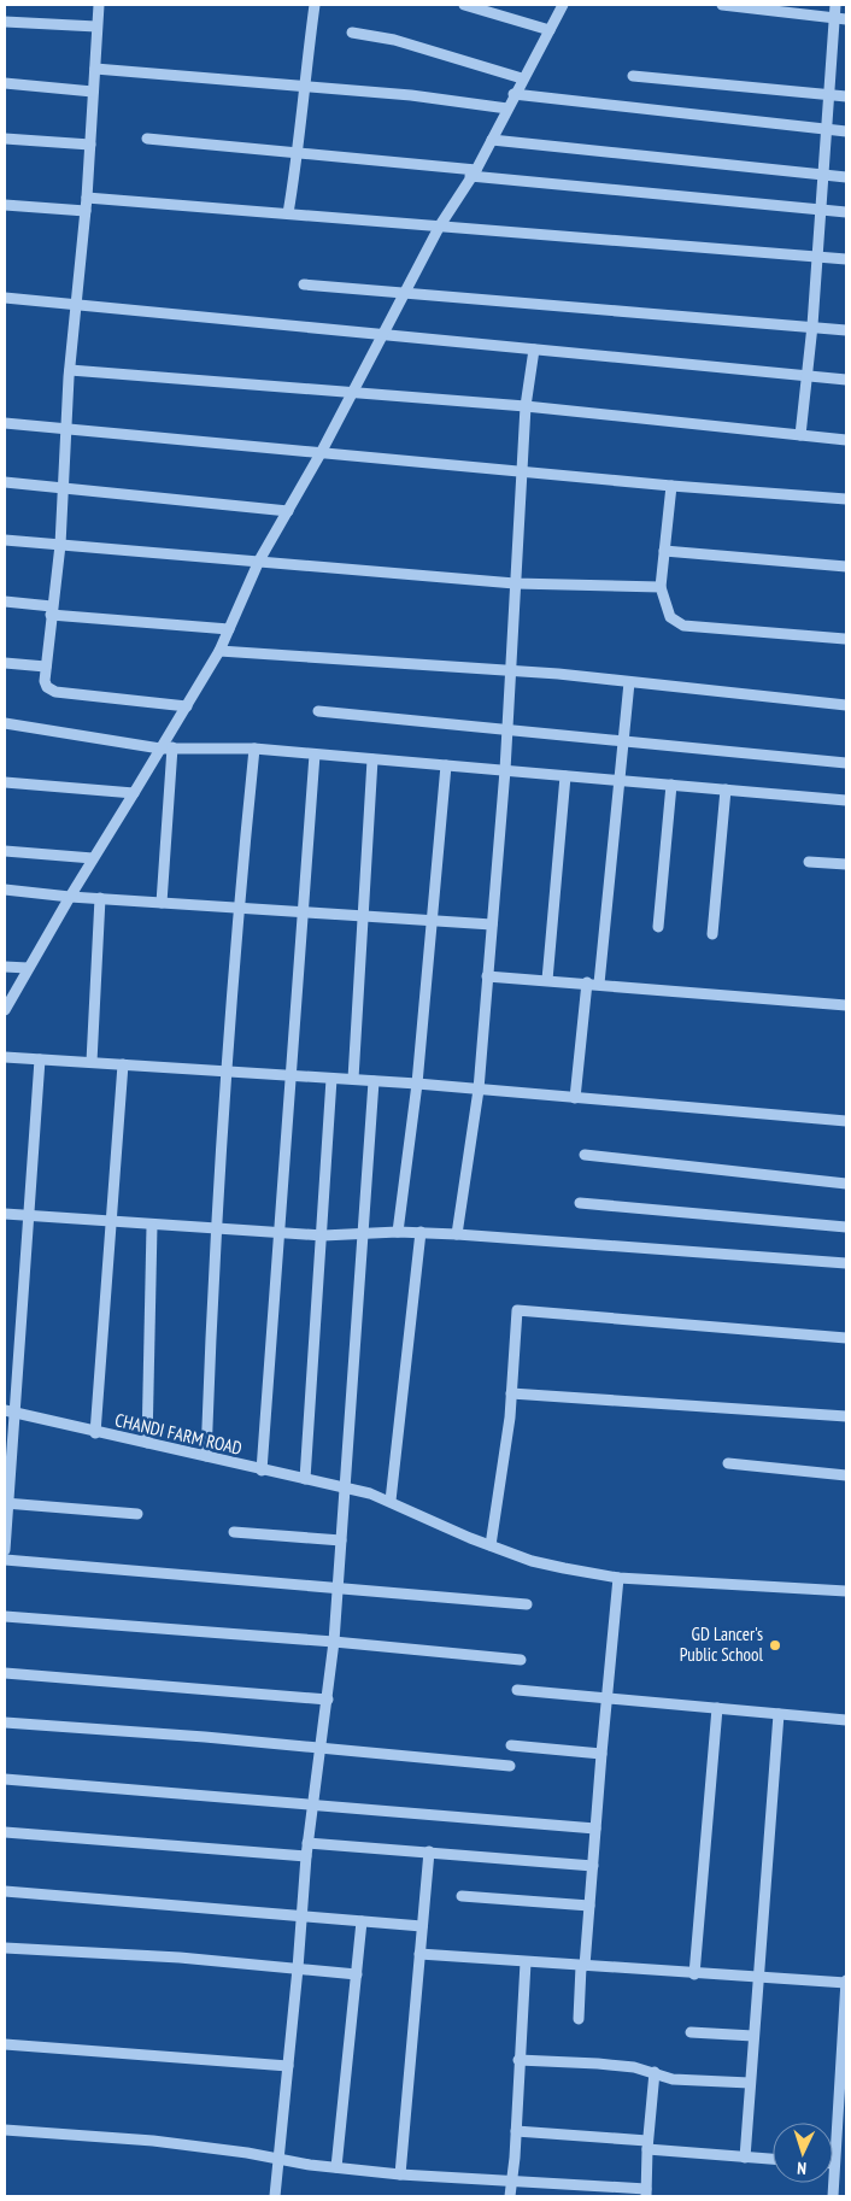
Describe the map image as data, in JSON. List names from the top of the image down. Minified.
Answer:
{"streets":{"street":["CHANDI FARM ROAD"]},"places":["GD Lancer's Public School"],"north":"bottom"}
